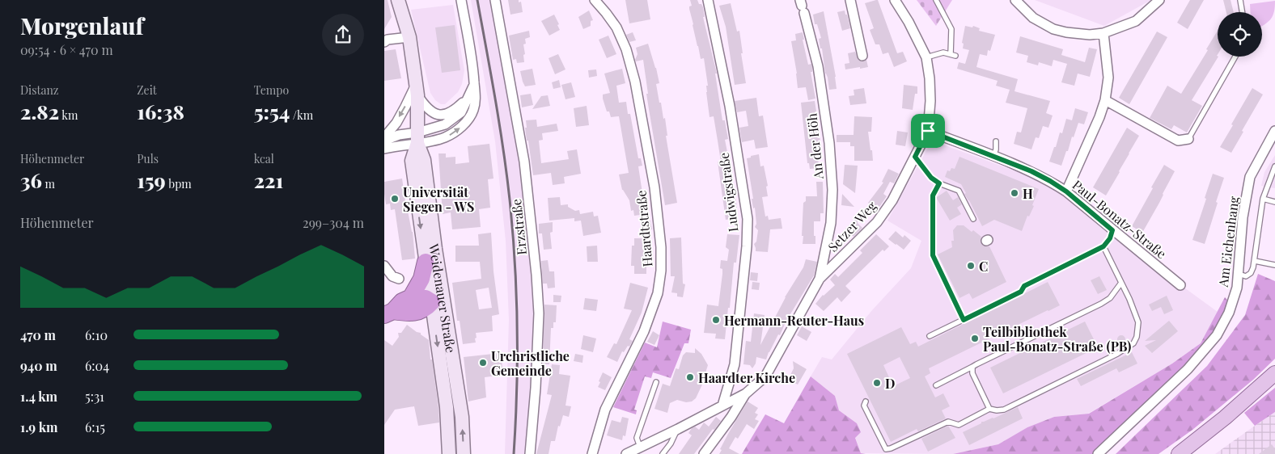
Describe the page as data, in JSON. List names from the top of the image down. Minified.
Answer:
{"streets":{"main road":["Weidenauer Straße"],"street":["An der Höh","Ludwigstraße","Paul-Bonatz-Straße","Setzer Weg","Erzstraße","Haardtstraße","Am Eichenhang"]},"crossings":[["An der Höh","Setzer Weg"],["Ludwigstraße","Setzer Weg"],["Paul-Bonatz-Straße","Setzer Weg"]],"places":["H","Universität Siegen - WS","C","Hermann-Reuter-Haus","Teilbibliothek Paul-Bonatz-Straße (PB)","Urchristliche Gemeinde","Haardter Kirche","D"],"page":{"heading":["Morgenlauf","09:54 · 6 × 470 m"],"stats":[["Distanz","2.82 km"],["Zeit","16:38"],["Tempo","5:54 /km"],["Höhenmeter","36 m"],["Puls","159 bpm"],["kcal","221"]],"chart":["Höhenmeter","299–304 m"],"list":[{"name":"470 m","note":"6:10"},{"name":"940 m","note":"6:04"},{"name":"1.4 km","note":"5:31"},{"name":"1.9 km","note":"6:15"}]}}
